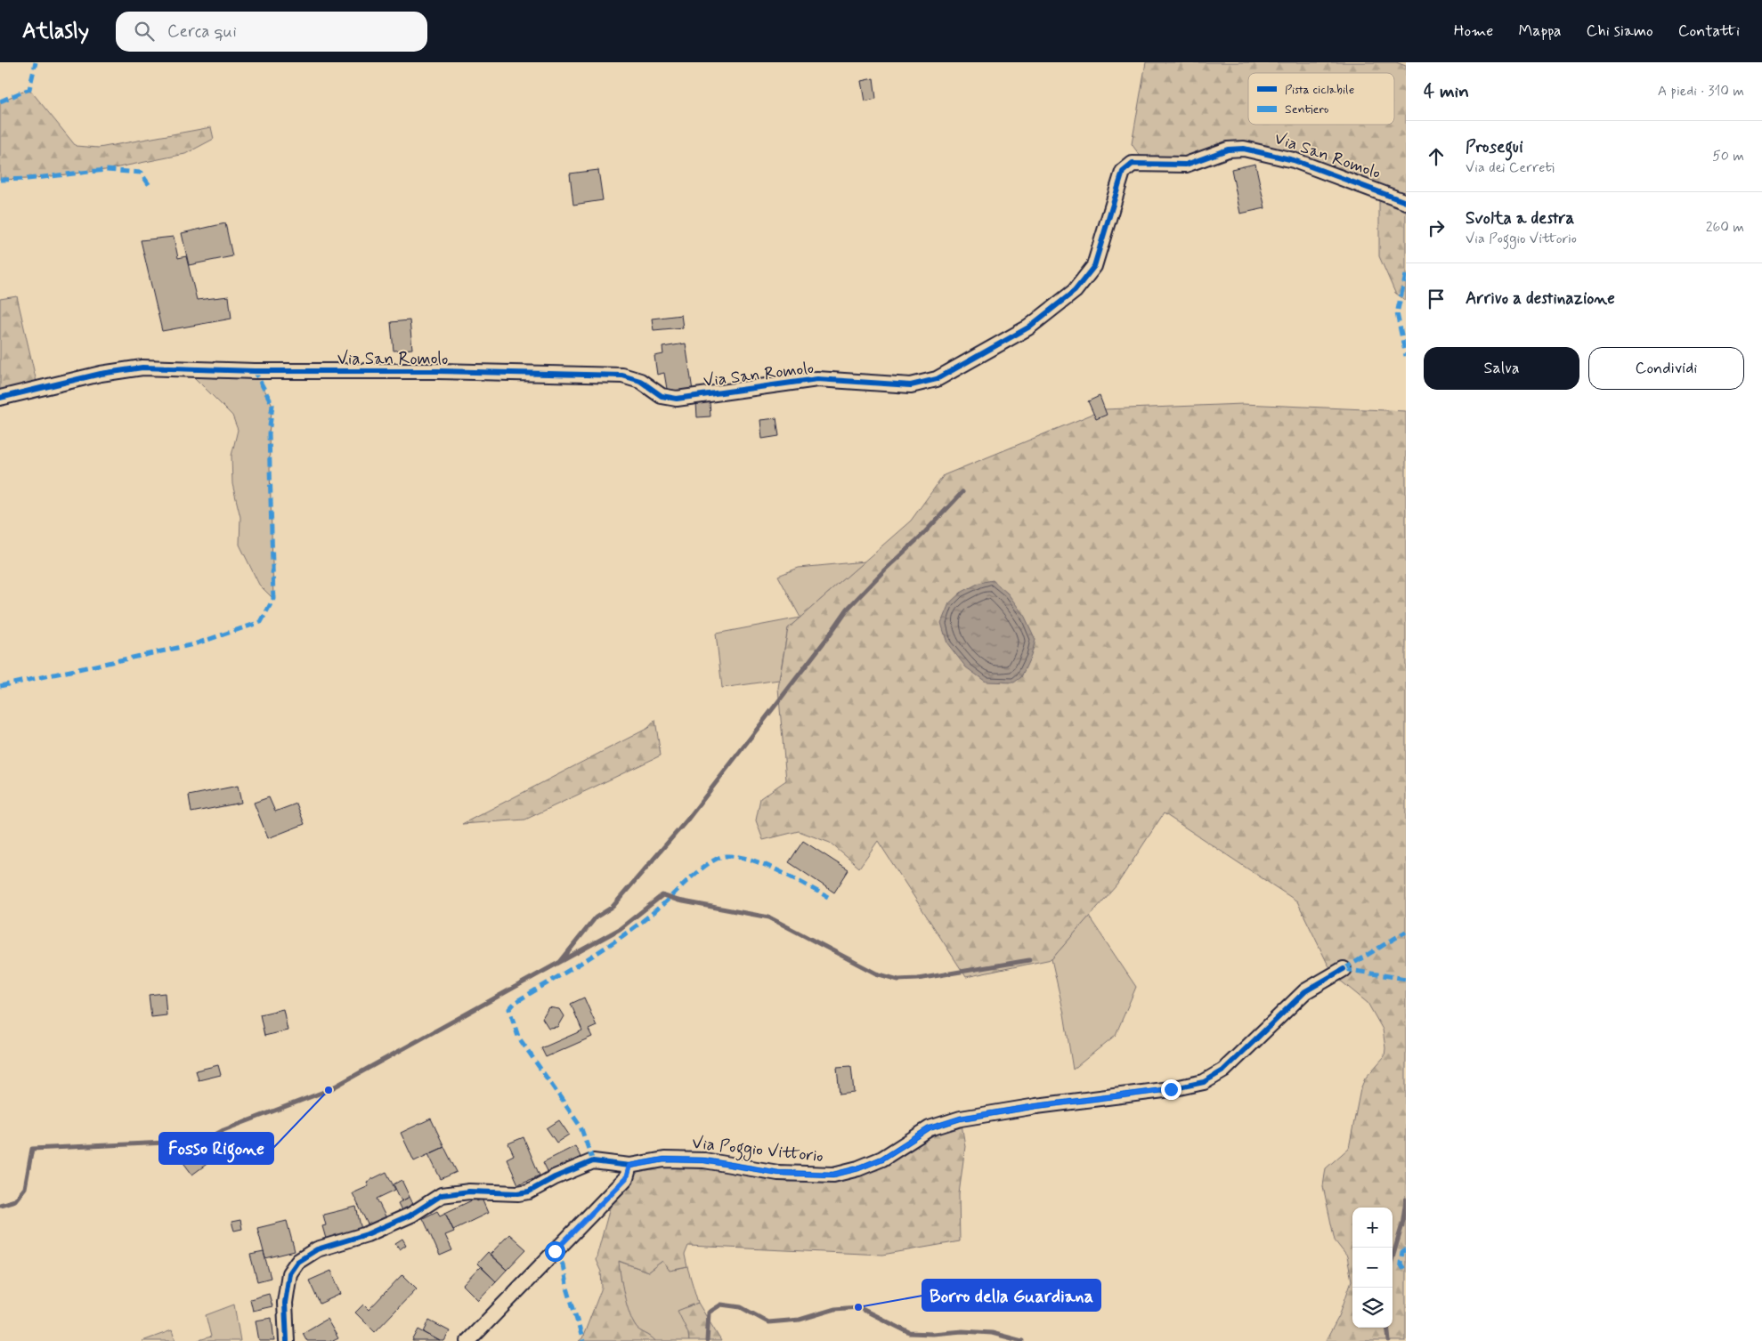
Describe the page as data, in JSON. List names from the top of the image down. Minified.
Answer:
{"streets":{"street":["Via San Romolo","Via Poggio Vittorio"]},"places":["Fosso Rigone","Borro della Guardiana"],"legend":["Pista ciclabile","Sentiero"],"page":{"header":"Atlasly","search":"Cerca qui","nav":["Home","Mappa","Chi siamo","Contatti"],"heading":["4 min","A piedi · 310 m"],"list":[["Prosegui","Via dei Cerreti","50 m"],["Svolta a destra","Via Poggio Vittorio","260 m"],"Arrivo a destinazione"],"buttons":["Salva","Condividi"],"map_buttons":["+","−"]}}
